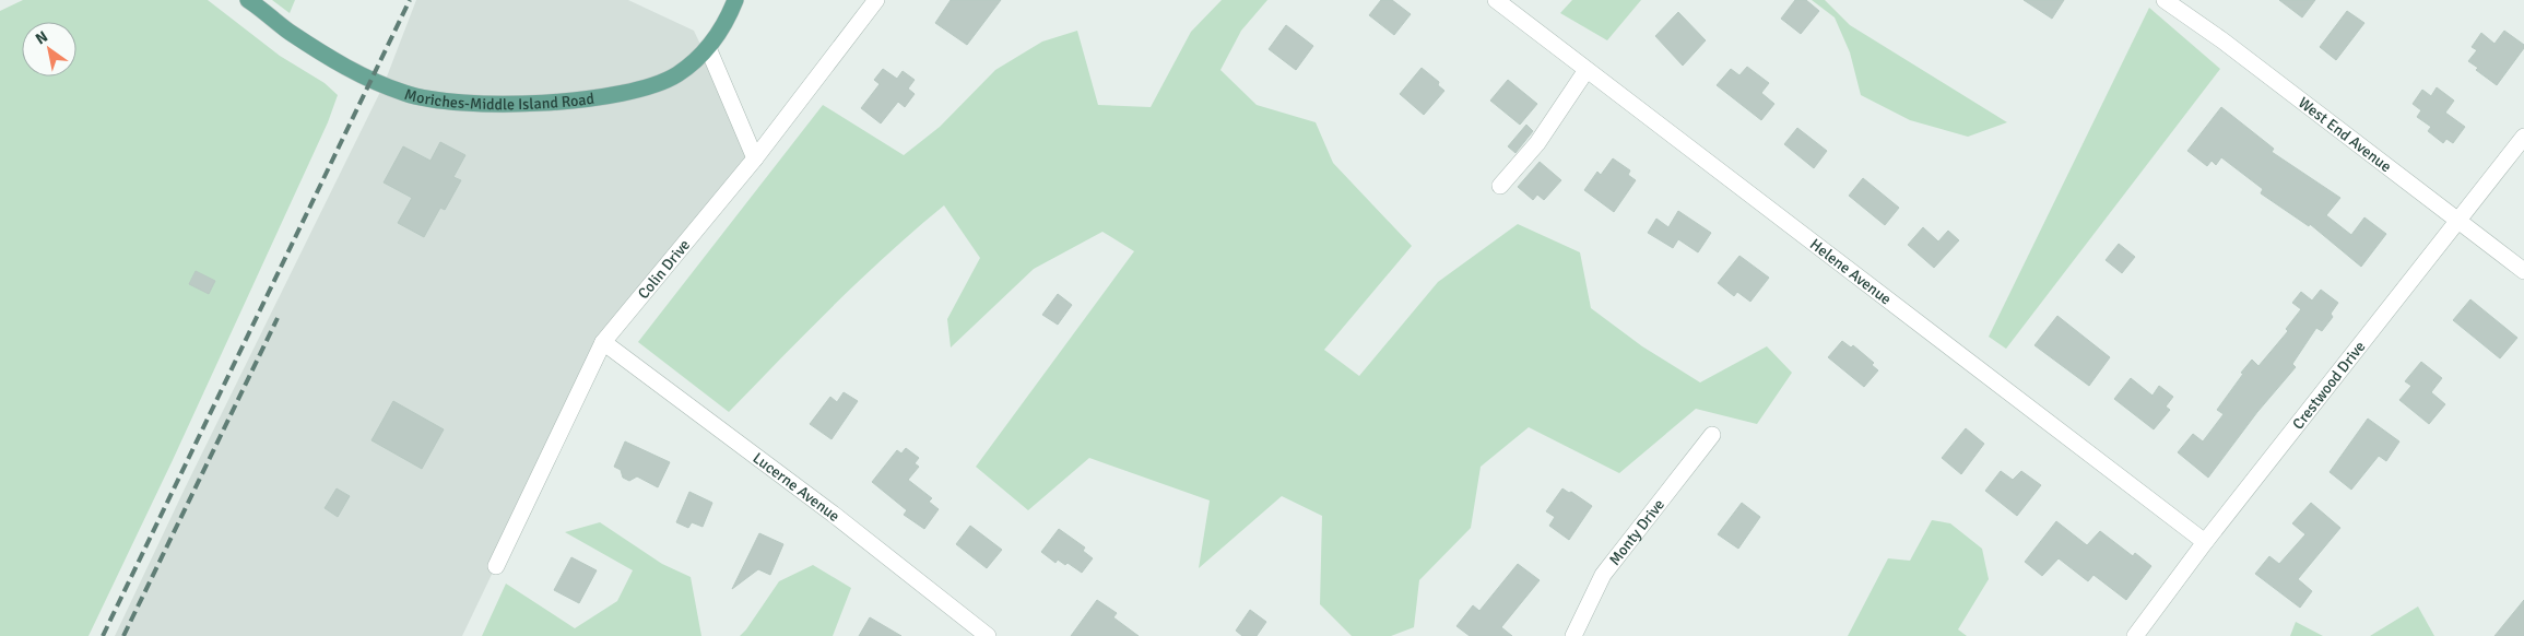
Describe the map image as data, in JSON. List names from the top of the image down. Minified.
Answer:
{"streets":{"main road":["Moriches-Middle Island Road"],"street":["West End Avenue","Colin Drive","Helene Avenue","Crestwood Drive","Lucerne Avenue","Monty Drive"]},"crossings":[["West End Avenue","Crestwood Drive"],["Colin Drive","Lucerne Avenue"],["Helene Avenue","Crestwood Drive"]],"north":"top left"}
